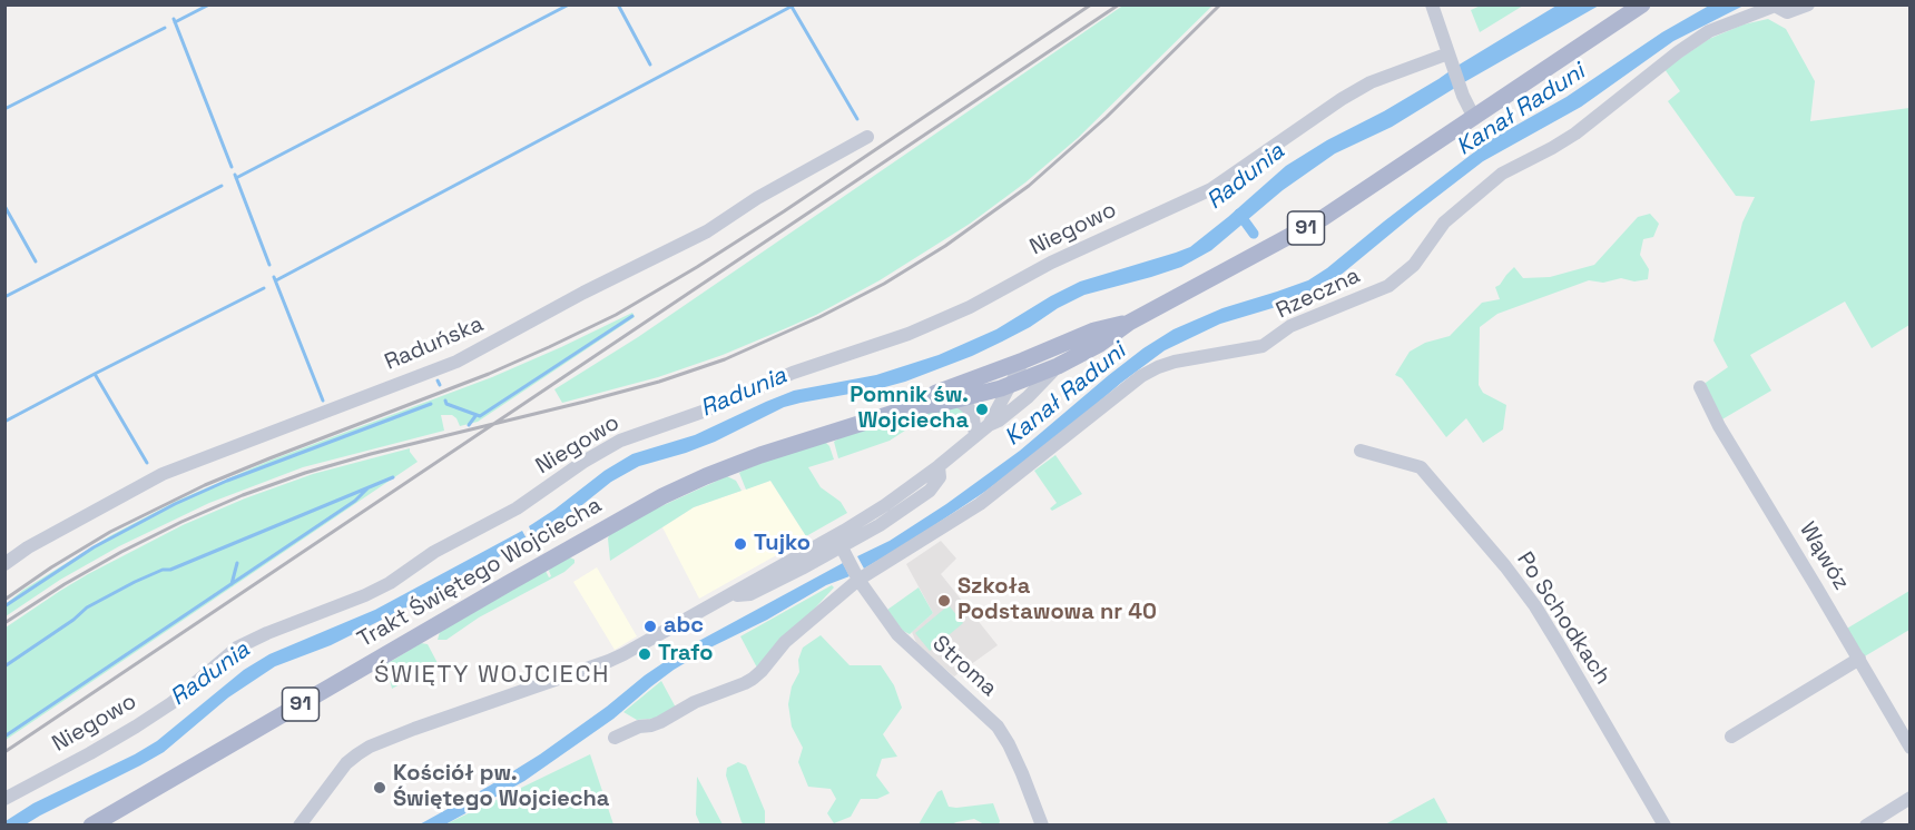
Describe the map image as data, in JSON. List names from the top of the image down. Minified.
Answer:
{"streets":{"main road":["91","Trakt Świętego Wojciecha"],"street":["Niegowo","Rzeczna","Raduńska","Wąwóz","Po Schodkach","Stroma"]},"crossings":[["91","Trakt Świętego Wojciecha"],["Rzeczna","Stroma"]],"districts":["ŚWIĘTY WOJCIECH"],"water":["Kanał Raduni","Radunia"],"places":["Pomnik św. Wojciecha","Tujko","Szkoła Podstawowa nr 40","abc","Trafo","Kościół pw. Świętego Wojciecha"]}
